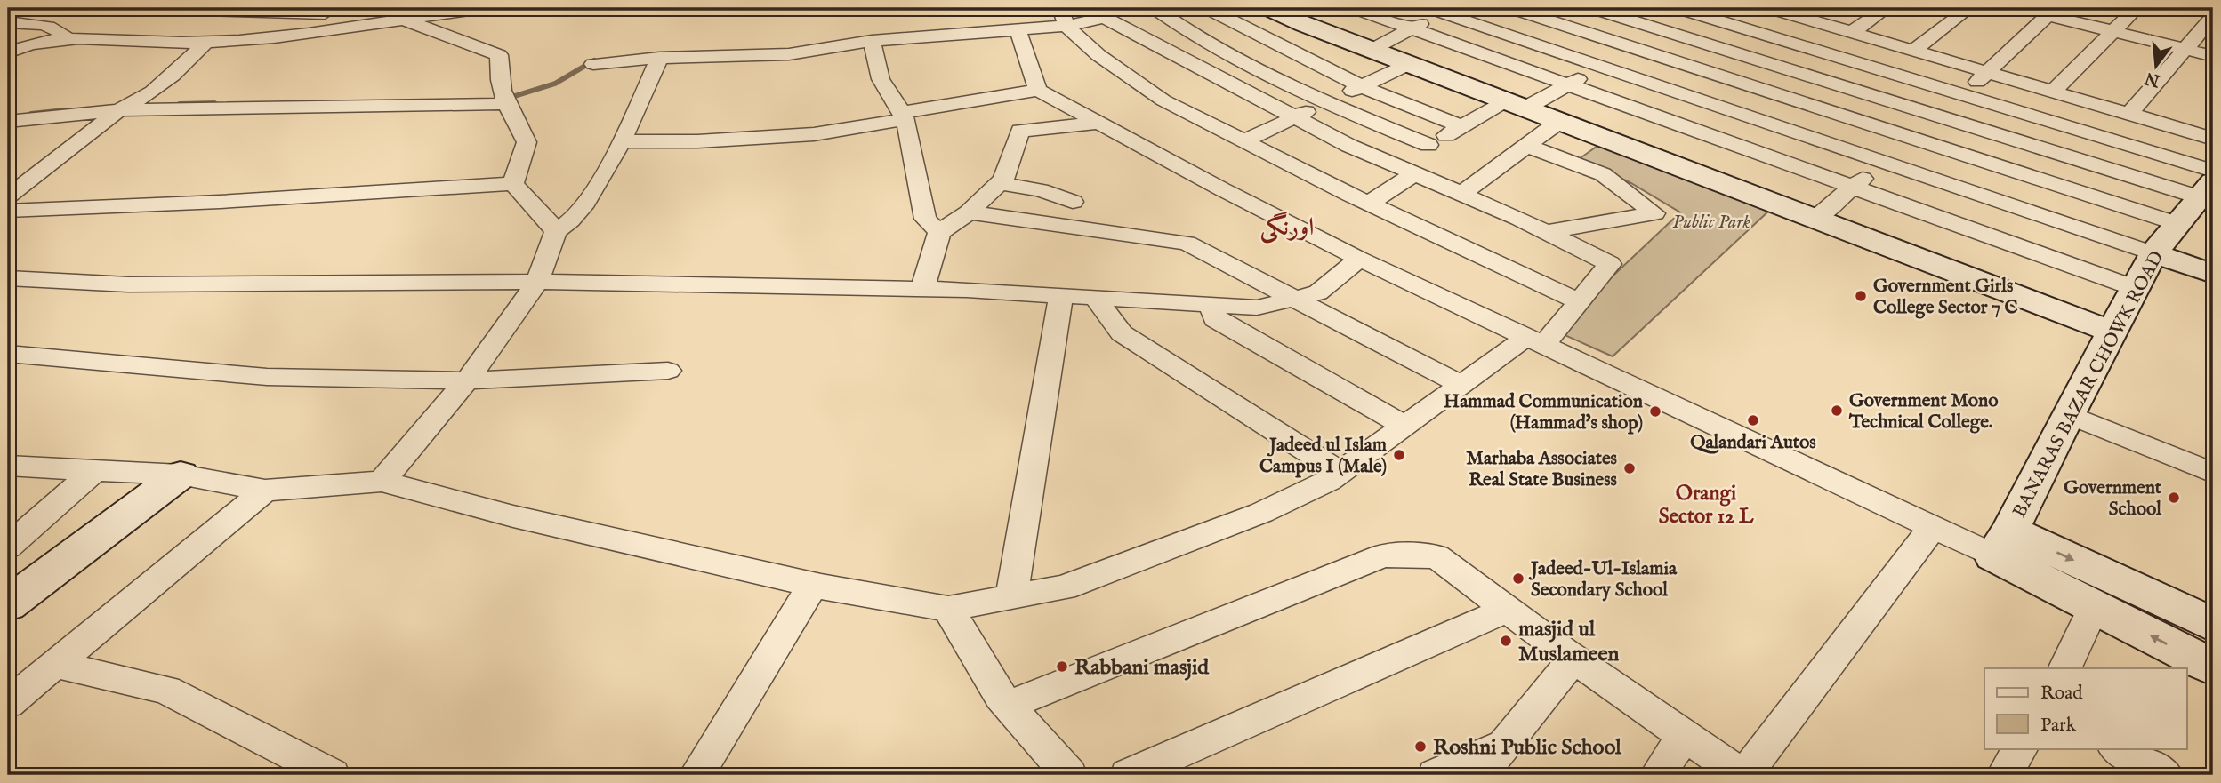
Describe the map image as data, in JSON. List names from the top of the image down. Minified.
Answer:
{"streets":{"street":["BANARAS BAZAR CHOWK ROAD"]},"districts":["اورنگی","Orangi Sector 12 L"],"parks":["Public Park"],"places":["Government Girls College Sector 7 C","Government Mono Technical College.","Hammad Communication (Hammad's shop)","Qalandari Autos","Jadeed ul Islam Campus I (Male)","Marhaba Associates Real State Business","Government School","Jadeed-Ul-Islamia Secondary School","masjid ul Muslameen","Rabbani masjid","Roshni Public School"],"legend":["Road","Park"],"north":"bottom"}
